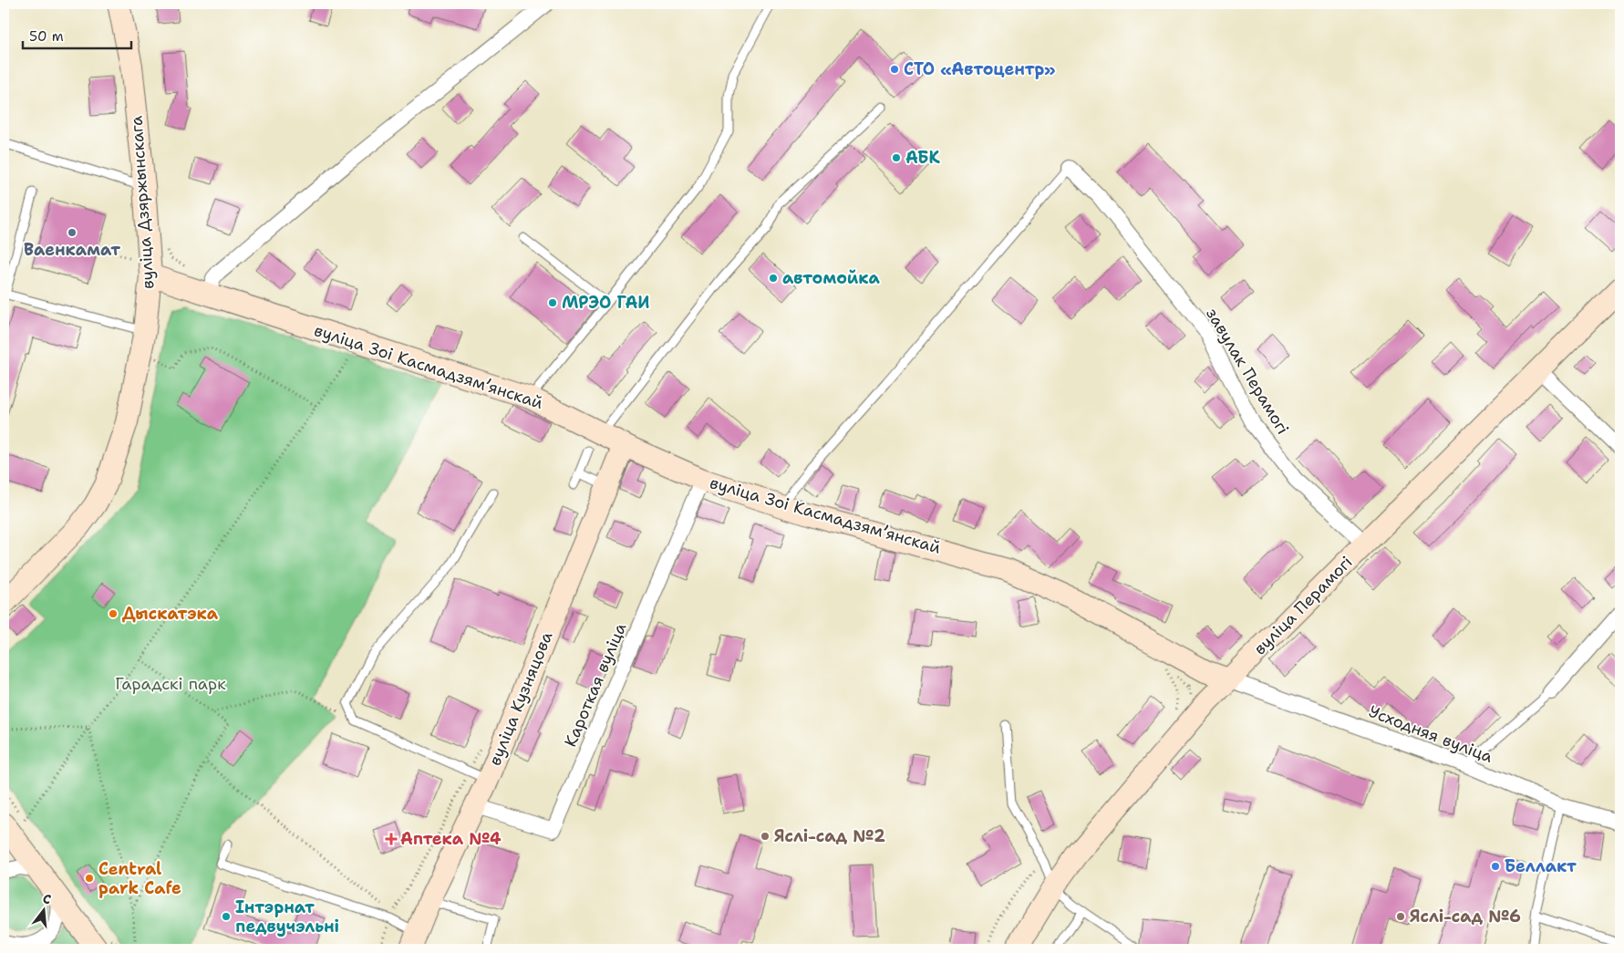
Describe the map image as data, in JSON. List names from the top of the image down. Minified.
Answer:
{"streets":{"main road":["вуліца Дзяржынскага","вуліца Зоі Касмадзямʼянскай","вуліца Перамогі","вуліца Кузняцова"],"street":["завулак Перамогі","Кароткая вуліца","Усходняя вуліца"]},"crossings":[["вуліца Дзяржынскага","вуліца Зоі Касмадзямʼянскай"],["вуліца Зоі Касмадзямʼянскай","вуліца Перамогі"],["вуліца Зоі Касмадзямʼянскай","Кароткая вуліца"],["вуліца Зоі Касмадзямʼянскай","вуліца Кузняцова"],["вуліца Зоі Касмадзямʼянскай","Усходняя вуліца"],["завулак Перамогі","вуліца Перамогі"],["вуліца Перамогі","Усходняя вуліца"],["Кароткая вуліца","вуліца Кузняцова"]],"parks":["Гарадскі парк"],"places":{"other":["СТО «Автоцентр»","АБК","Ваенкамат","автомойка","МРЭО ГАИ","Дыскатэка","Яслі-сад №2","Беллакт","Central park Cafe","Інтэрнат педвучэльні","Яслі-сад №6"],"health":["Аптека №4"]},"scale_bar":"50 m","north":"top"}
